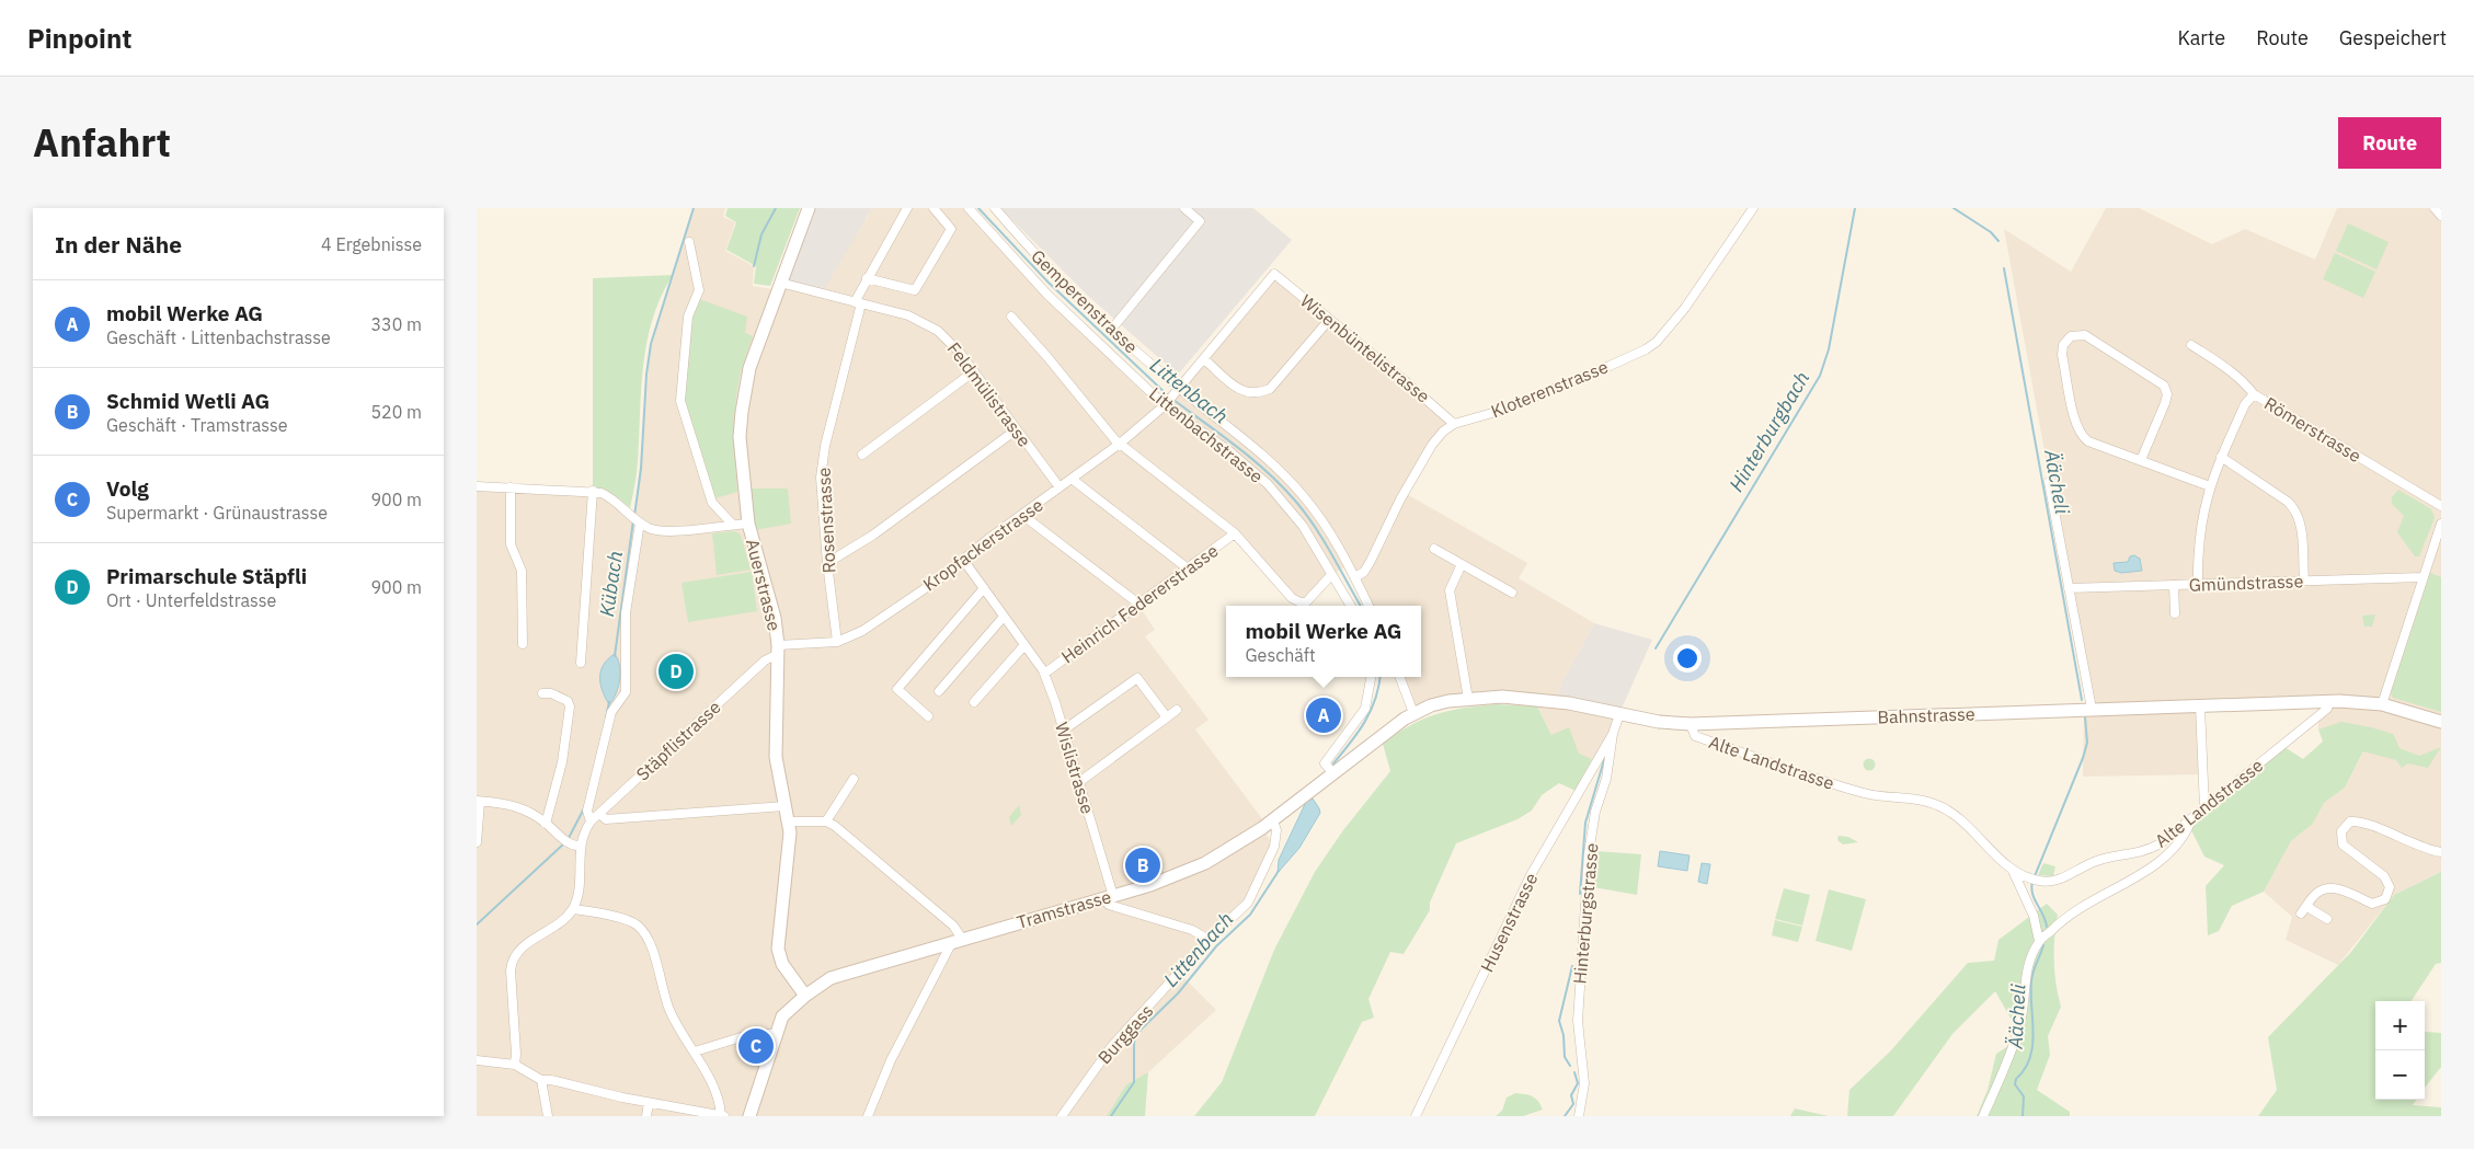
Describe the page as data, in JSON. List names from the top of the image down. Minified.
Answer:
{"streets":{"main road":["Auerstrasse","Bahnstrasse","Tramstrasse"],"street":["Gemperenstrasse","Wisenbüntelistrasse","Kloterenstrasse","Feldmülistrasse","Römerstrasse","Littenbachstrasse","Rosenstrasse","Kropfackerstrasse","Gmündstrasse","Heinrich Federerstrasse","Stäpflistrasse","Alte Landstrasse","Wislistrasse","Hinterburgstrasse","Husenstrasse","Burggass"]},"crossings":[["Gemperenstrasse","Kloterenstrasse"],["Gemperenstrasse","Kropfackerstrasse"],["Wisenbüntelistrasse","Kloterenstrasse"],["Wisenbüntelistrasse","Kropfackerstrasse"],["Feldmülistrasse","Rosenstrasse"],["Feldmülistrasse","Kropfackerstrasse"],["Feldmülistrasse","Auerstrasse"],["Littenbachstrasse","Kropfackerstrasse"],["Rosenstrasse","Kropfackerstrasse"],["Kropfackerstrasse","Auerstrasse"],["Kropfackerstrasse","Stäpflistrasse"],["Kropfackerstrasse","Wislistrasse"],["Auerstrasse","Stäpflistrasse"],["Auerstrasse","Tramstrasse"],["Heinrich Federerstrasse","Wislistrasse"],["Bahnstrasse","Alte Landstrasse"],["Bahnstrasse","Tramstrasse"],["Bahnstrasse","Hinterburgstrasse"],["Wislistrasse","Tramstrasse"],["Tramstrasse","Burggass"],["Hinterburgstrasse","Husenstrasse"]],"water":["Littenbach","Hinterburgbach","Äächeli","Kübach"],"page":{"header":"Pinpoint","nav":["Karte","Route","Gespeichert"],"title":"Anfahrt","buttons":"Route","heading":["In der Nähe","4 Ergebnisse"],"list":[{"mark":"A","name":"mobil Werke AG","note":"Geschäft · Littenbachstrasse","value":"330 m"},{"mark":"B","name":"Schmid Wetli AG","note":"Geschäft · Tramstrasse","value":"520 m"},{"mark":"C","name":"Volg","note":"Supermarkt · Grünaustrasse","value":"900 m"},{"mark":"D","name":"Primarschule Stäpfli","note":"Ort · Unterfeldstrasse","value":"900 m"}],"popup":["mobil Werke AG","Geschäft"],"pins":["D","A","B","C"],"map_buttons":["+","−"]}}
